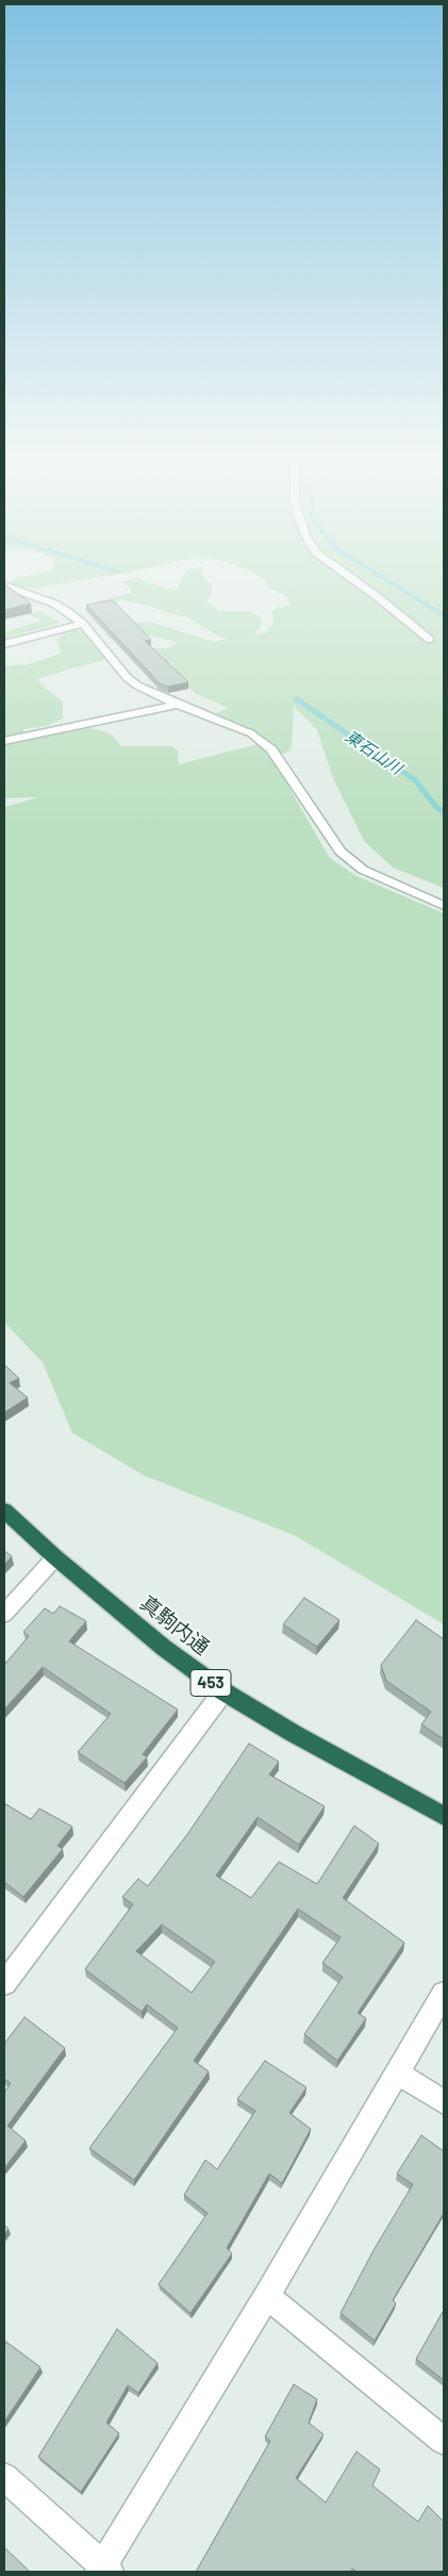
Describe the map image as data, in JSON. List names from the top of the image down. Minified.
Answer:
{"streets":{"highway":["真駒内通","453"]},"water":["東石山川"]}
